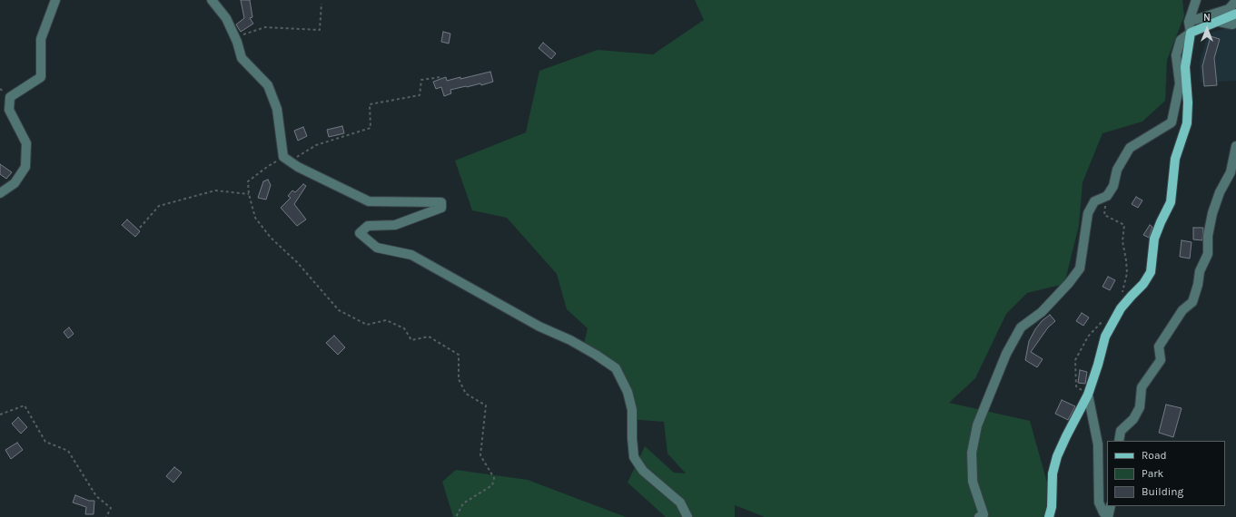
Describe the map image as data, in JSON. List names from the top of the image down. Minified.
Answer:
{"legend":["Road","Park","Building"],"north":"top"}
